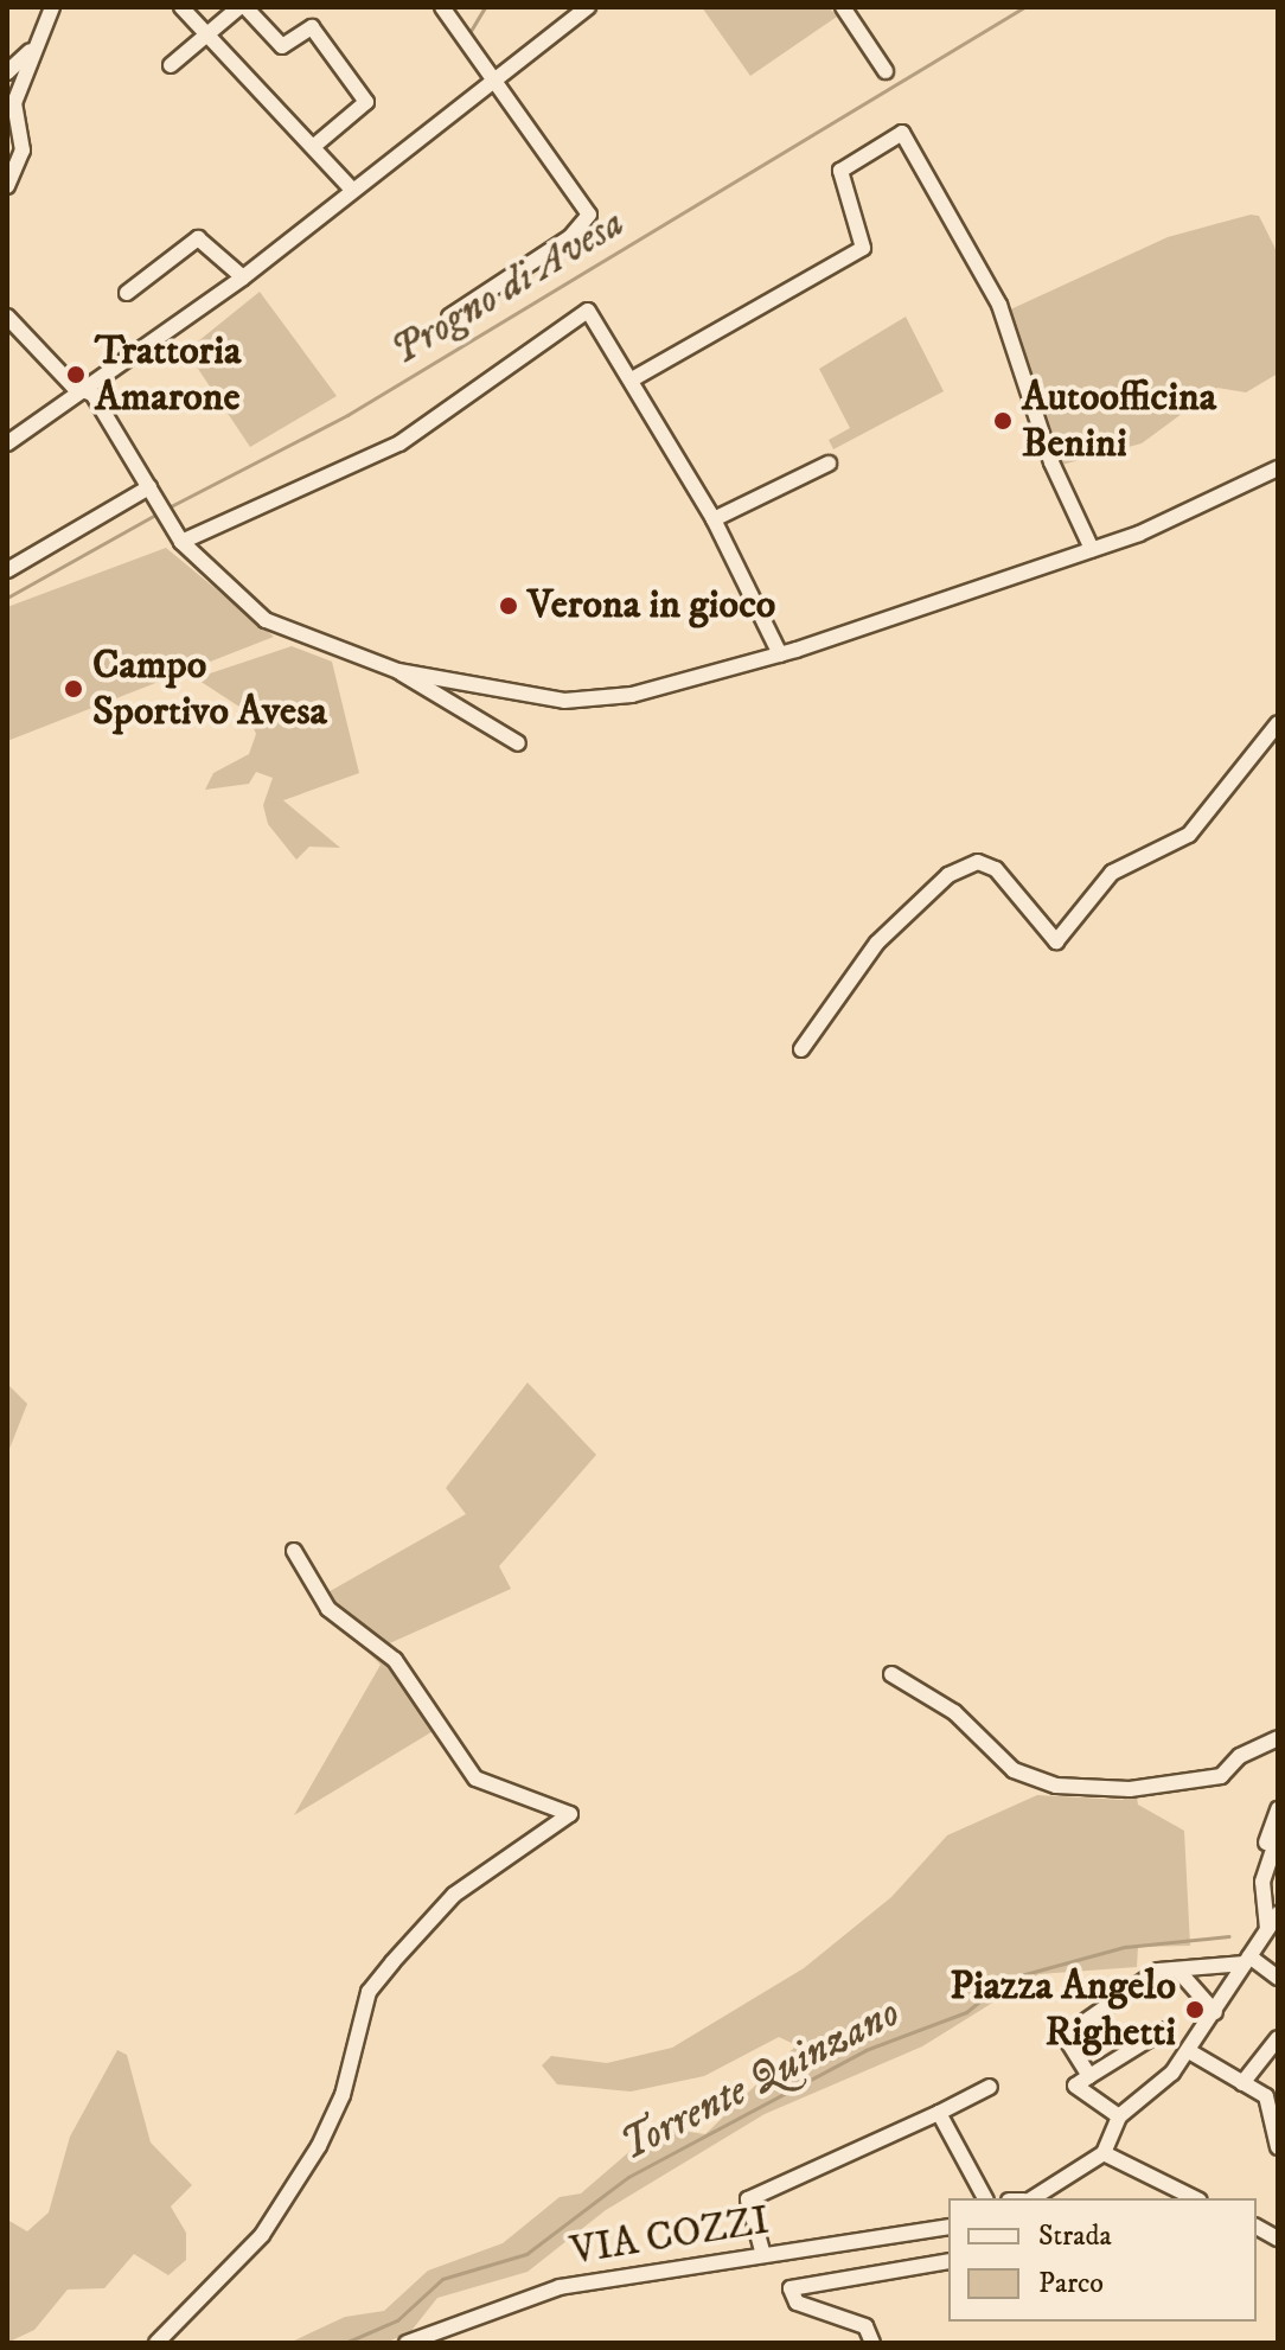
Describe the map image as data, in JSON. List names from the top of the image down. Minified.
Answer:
{"streets":{"street":["VIA COZZI"]},"water":["Progno di Avesa","Torrente Quinzano"],"places":["Trattoria Amarone","Autoofficina Benini","Verona in gioco","Campo Sportivo Avesa","Piazza Angelo Righetti"],"legend":["Strada","Parco"]}
